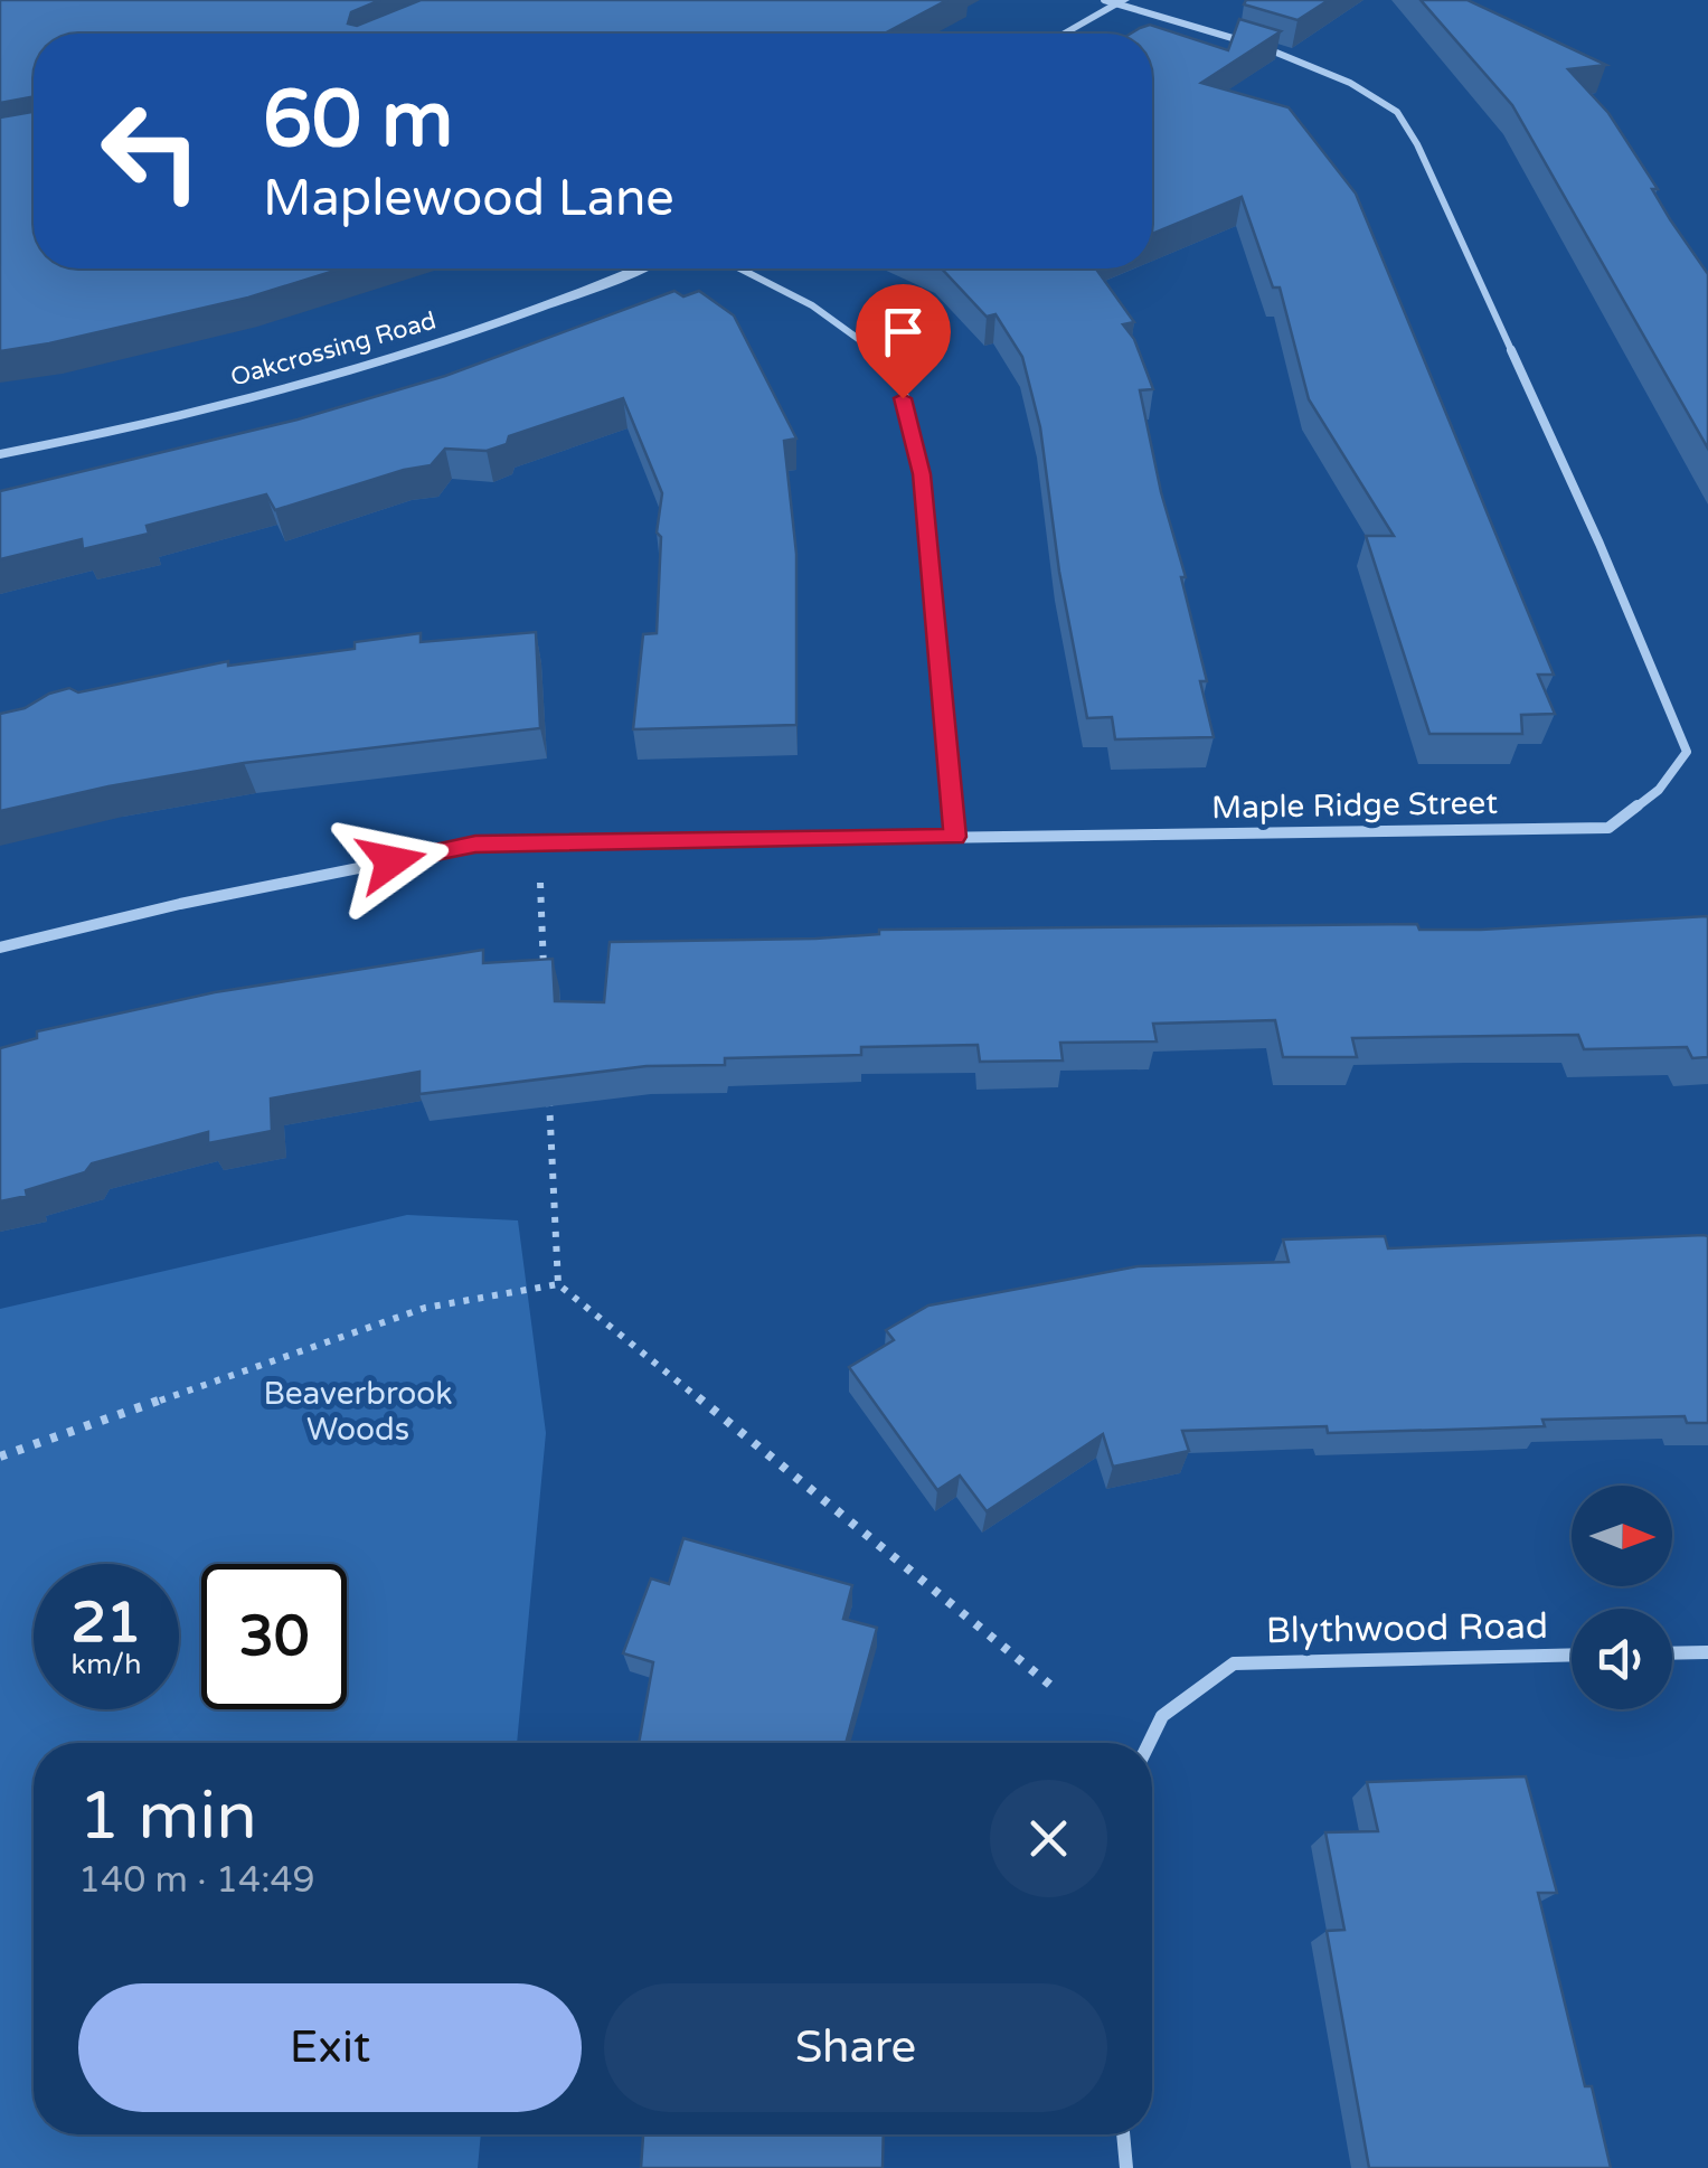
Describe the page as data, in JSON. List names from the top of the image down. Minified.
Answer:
{"streets":{"street":["Oakcrossing Road","Maple Ridge Street","Blythwood Road"]},"parks":["Beaverbrook Woods"],"north":"right","page":{"turn":["60 m","Maplewood Lane"],"speed":"21 km/h","limit":"30","heading":["1 min","140 m · 14:49"],"buttons":["Exit","Share"]}}
